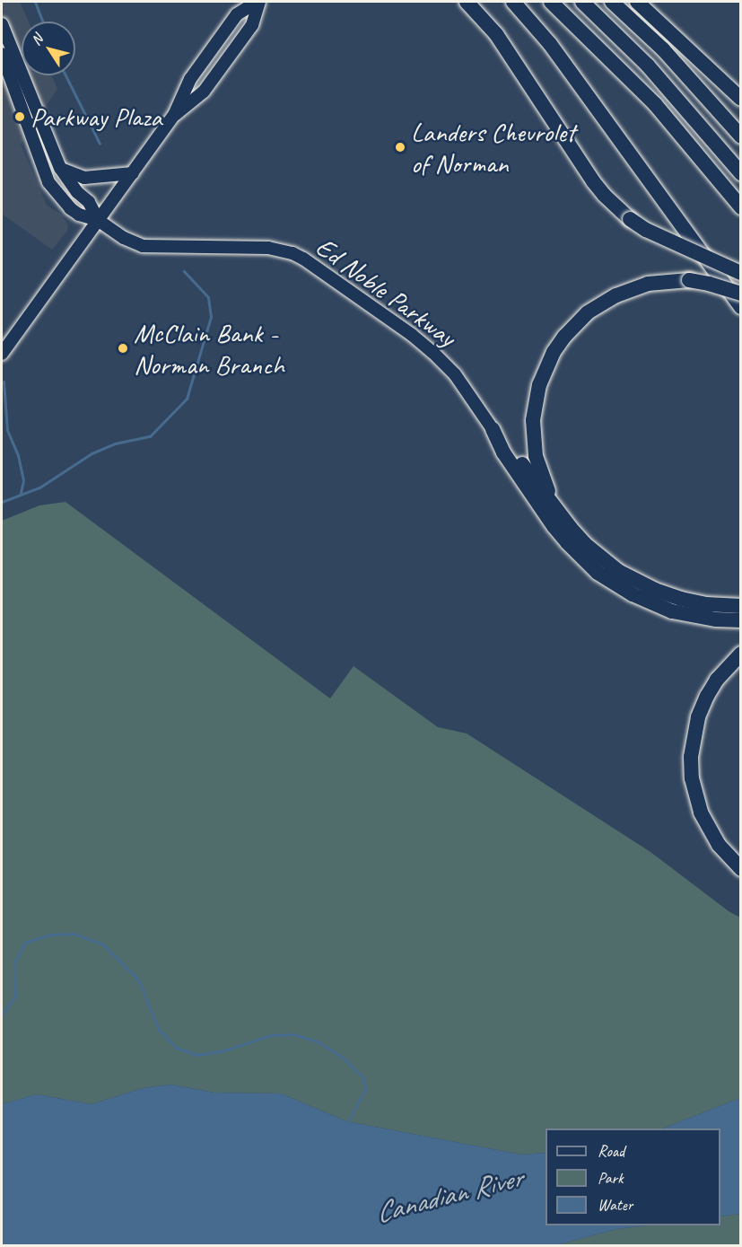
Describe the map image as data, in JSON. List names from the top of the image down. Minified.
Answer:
{"streets":{"main road":["Ed Noble Parkway"]},"water":["Canadian River"],"places":["Parkway Plaza","Landers Chevrolet of Norman","McClain Bank - Norman Branch"],"legend":["Road","Park","Water"],"north":"top left"}
